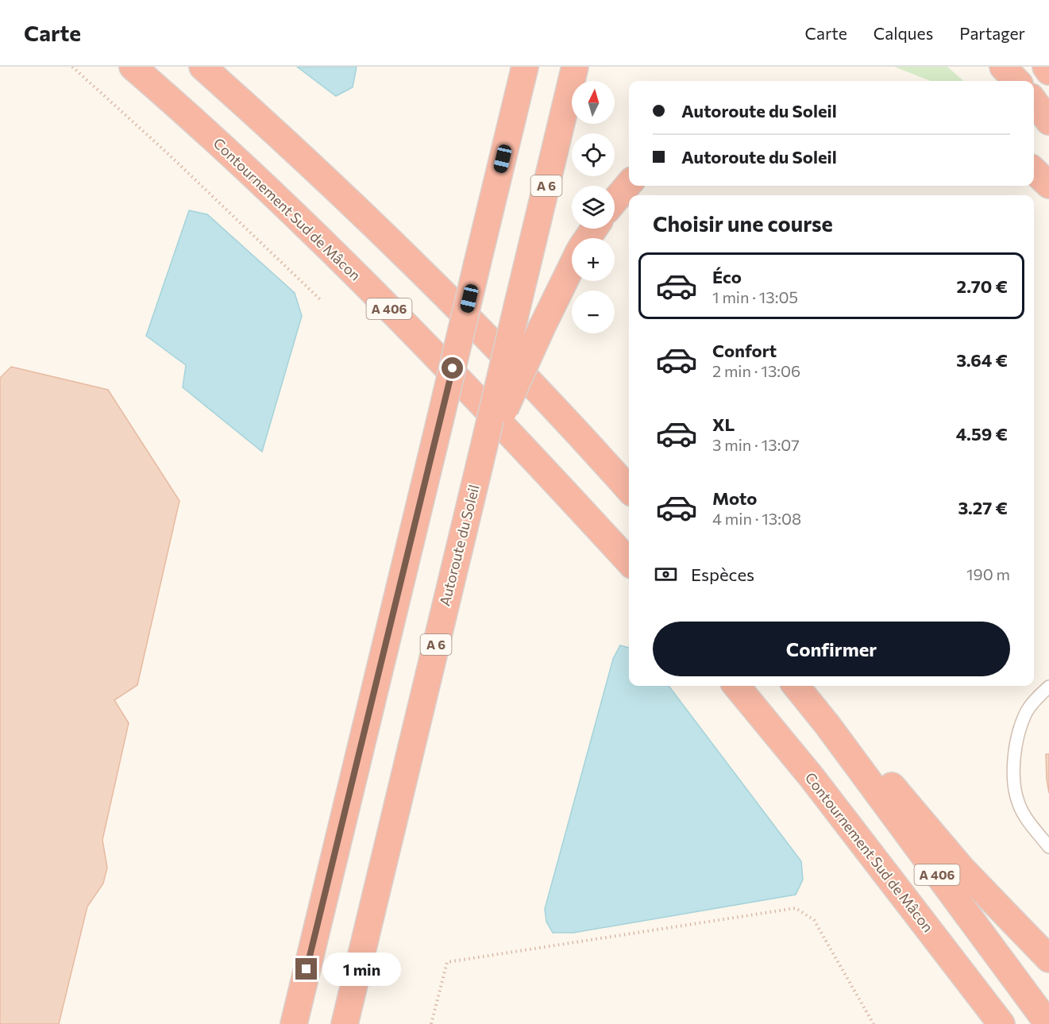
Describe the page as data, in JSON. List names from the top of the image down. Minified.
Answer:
{"streets":{"highway":["A 6","Contournement Sud de Mâcon","A 406","Autoroute du Soleil"]},"north":"top","page":{"header":"Carte","nav":["Carte","Calques","Partager"],"map_buttons":["+","−"],"banner":["Autoroute du Soleil","Autoroute du Soleil"],"heading":"Choisir une course","list":[{"name":"Éco","note":"1 min · 13:05","value":"2.70 €"},{"name":"Confort","note":"2 min · 13:06","value":"3.64 €"},{"name":"XL","note":"3 min · 13:07","value":"4.59 €"},{"name":"Moto","note":"4 min · 13:08","value":"3.27 €"}],"pay":["Espèces","190 m"],"buttons":"Confirmer","bubble":"1 min"}}
